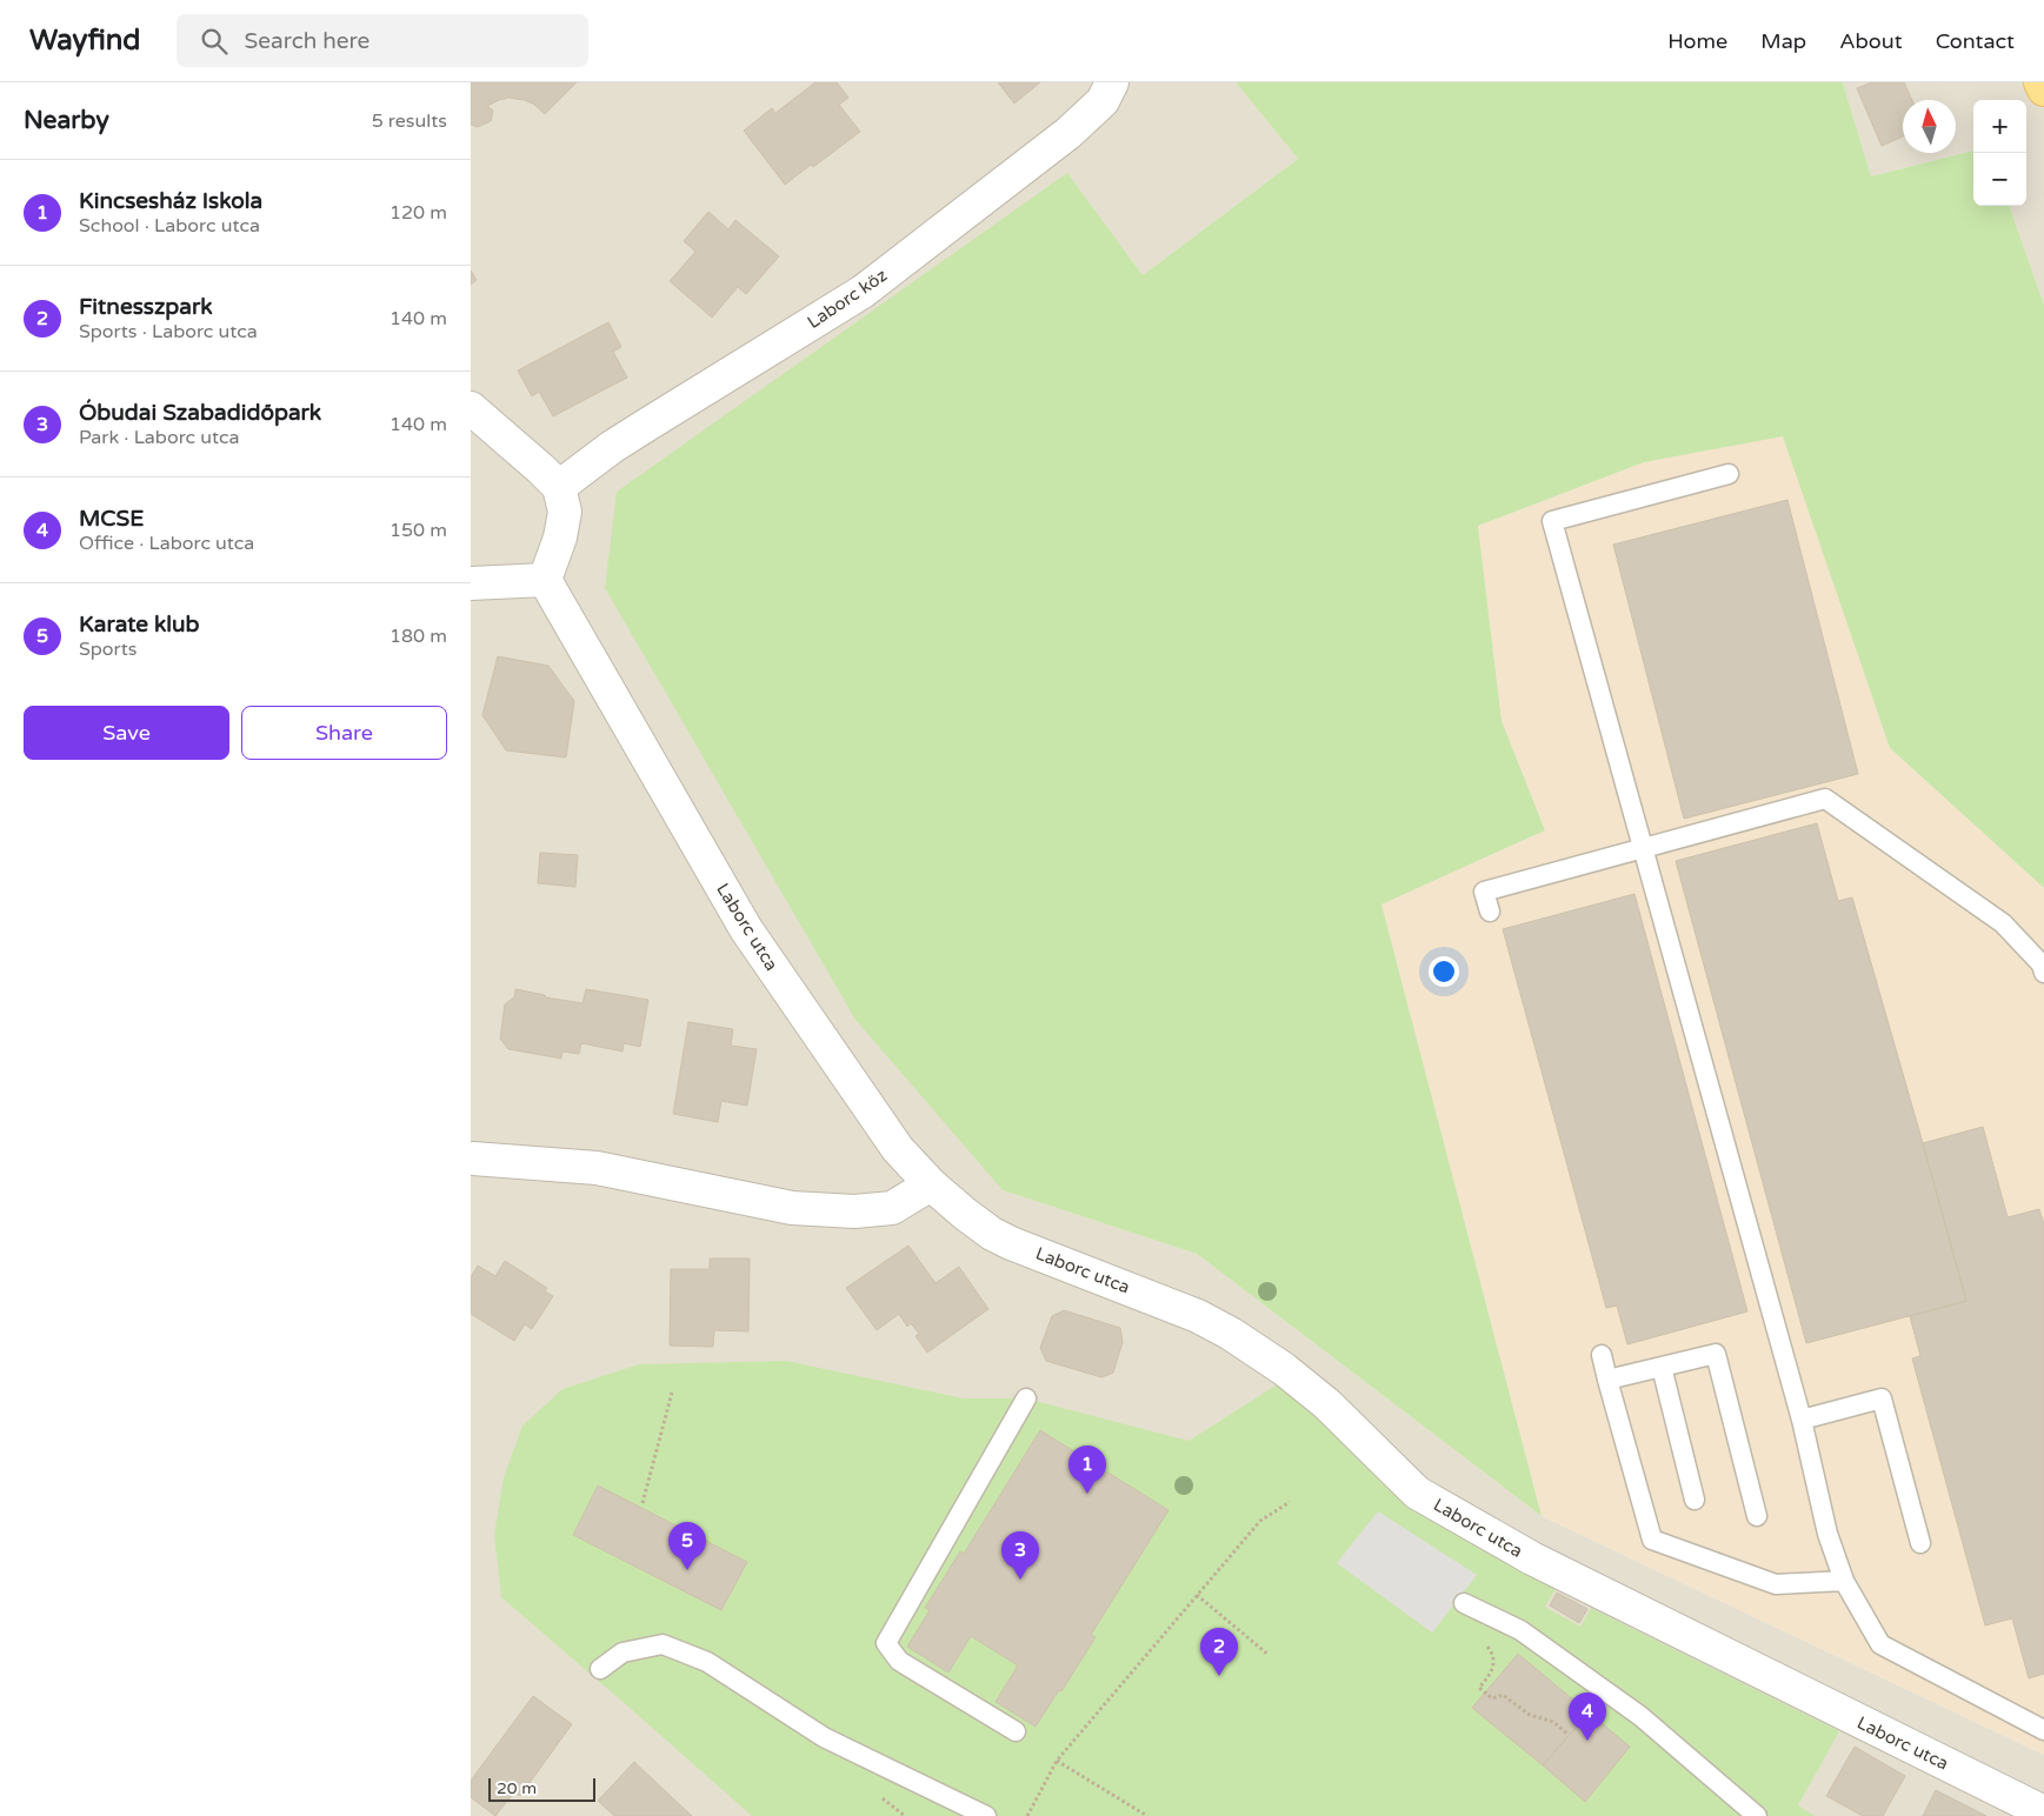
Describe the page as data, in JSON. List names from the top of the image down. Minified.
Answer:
{"streets":{"street":["Laborc köz","Laborc utca"]},"scale_bar":"20 m","north":"top","page":{"header":"Wayfind","search":"Search here","nav":["Home","Map","About","Contact"],"heading":["Nearby","5 results"],"map_buttons":["+","−"],"list":[{"mark":"1","name":"Kincsesház Iskola","note":"School · Laborc utca","value":"120 m"},{"mark":"2","name":"Fitnesszpark","note":"Sports · Laborc utca","value":"140 m"},{"mark":"3","name":"Óbudai Szabadidőpark","note":"Park · Laborc utca","value":"140 m"},{"mark":"4","name":"MCSE","note":"Office · Laborc utca","value":"150 m"},{"mark":"5","name":"Karate klub","note":"Sports","value":"180 m"}],"buttons":["Save","Share"],"pins":["1","5","3","2","4"],"scale":"20 m"}}
